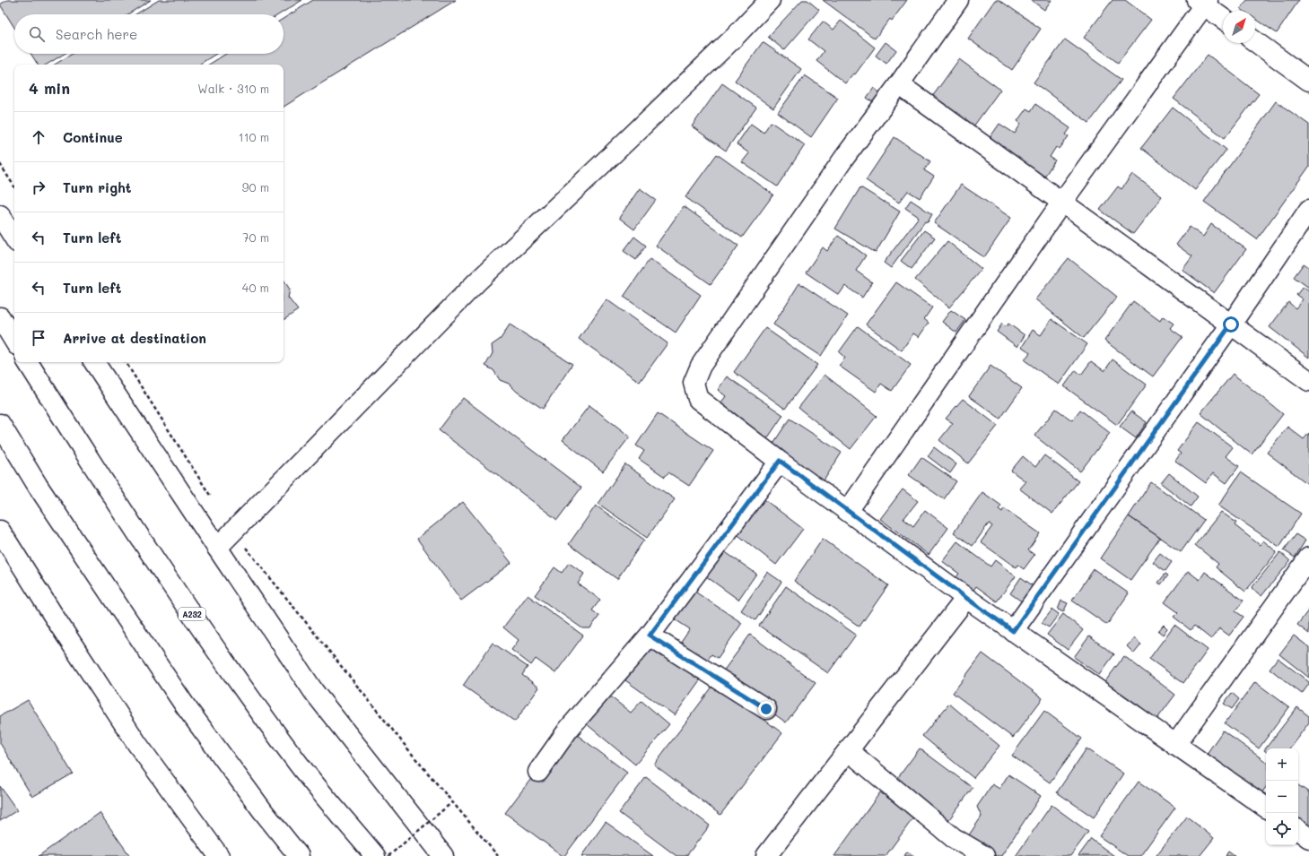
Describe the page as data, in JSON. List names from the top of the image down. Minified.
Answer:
{"streets":{"main road":["A232"]},"north":"top right","page":{"search":"Search here","heading":["4 min","Walk · 310 m"],"list":[["Continue","110 m"],["Turn right","90 m"],["Turn left","70 m"],["Turn left","40 m"],"Arrive at destination"],"map_buttons":["+","−"]}}
